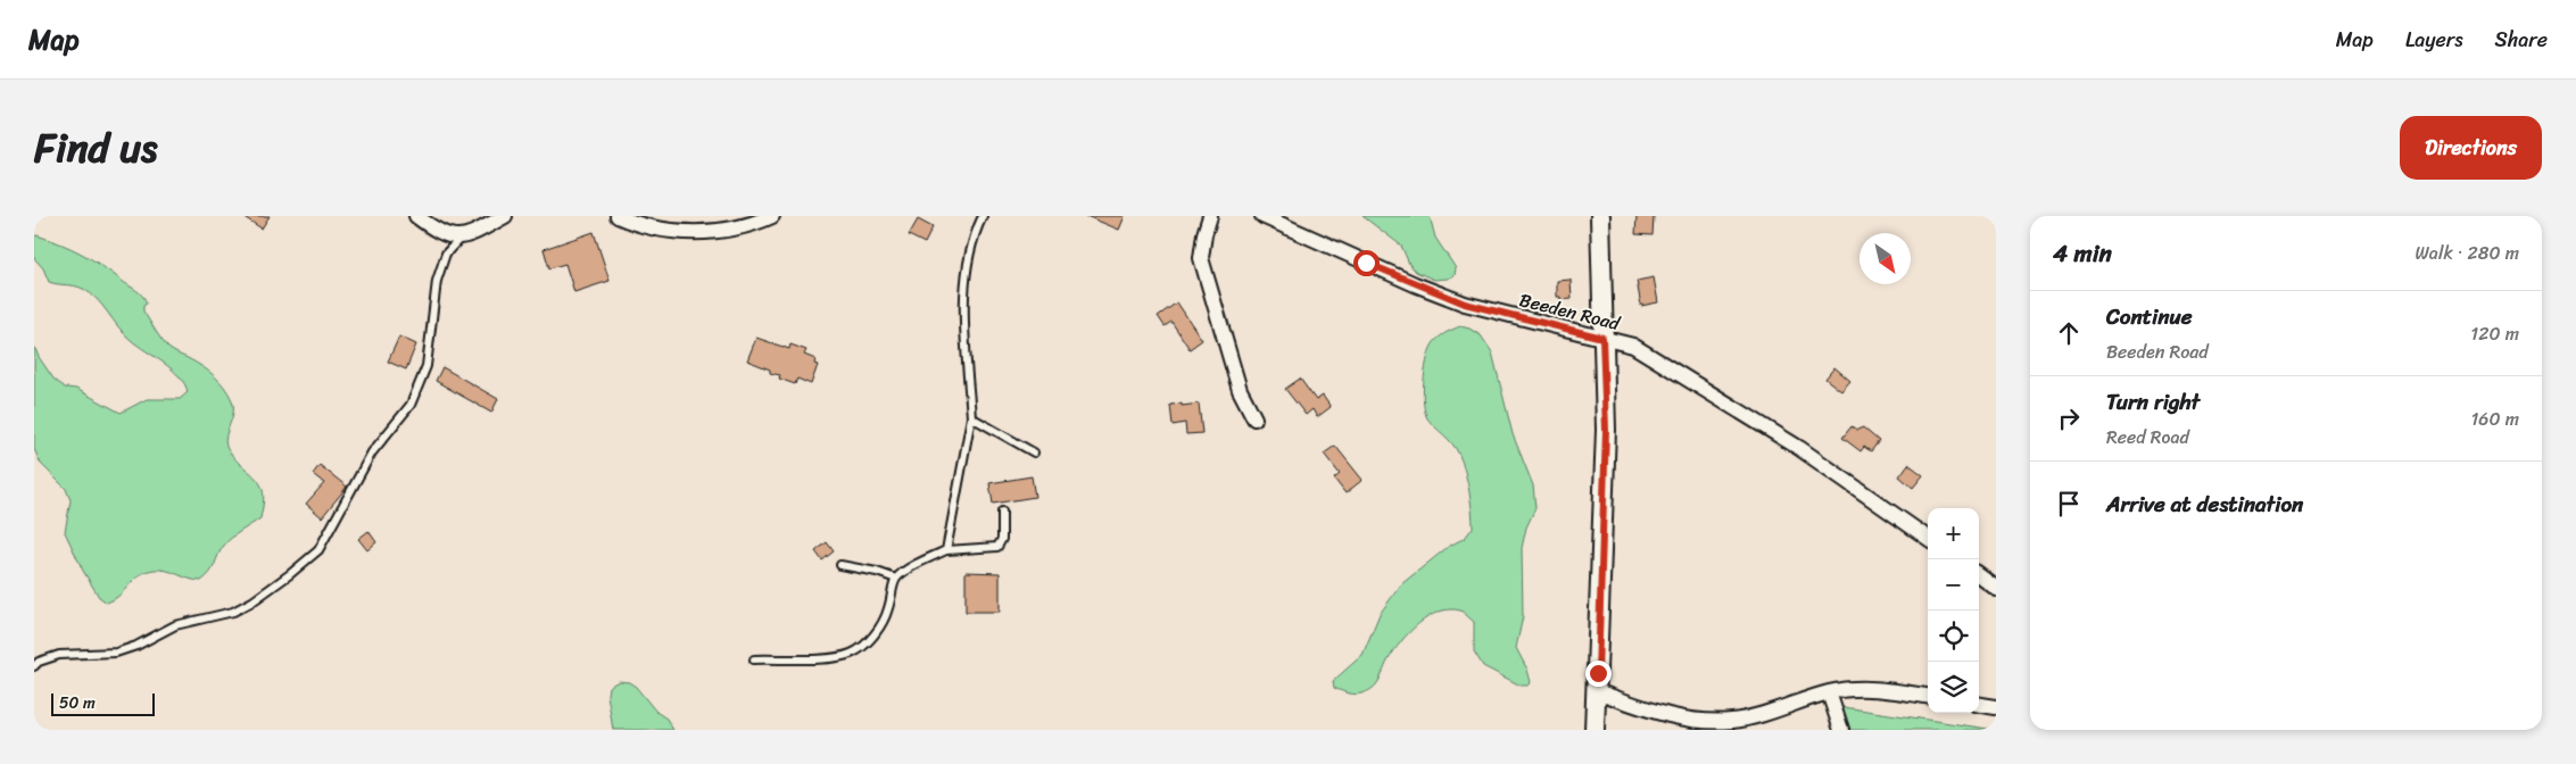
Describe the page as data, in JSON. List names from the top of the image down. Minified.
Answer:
{"streets":{"street":["Beeden Road"]},"scale_bar":"50 m","north":"bottom right","page":{"header":"Map","nav":["Map","Layers","Share"],"title":"Find us","buttons":"Directions","heading":["4 min","Walk · 280 m"],"list":[["Continue","Beeden Road","120 m"],["Turn right","Reed Road","160 m"],"Arrive at destination"],"map_buttons":["+","−"],"scale":"50 m"}}
